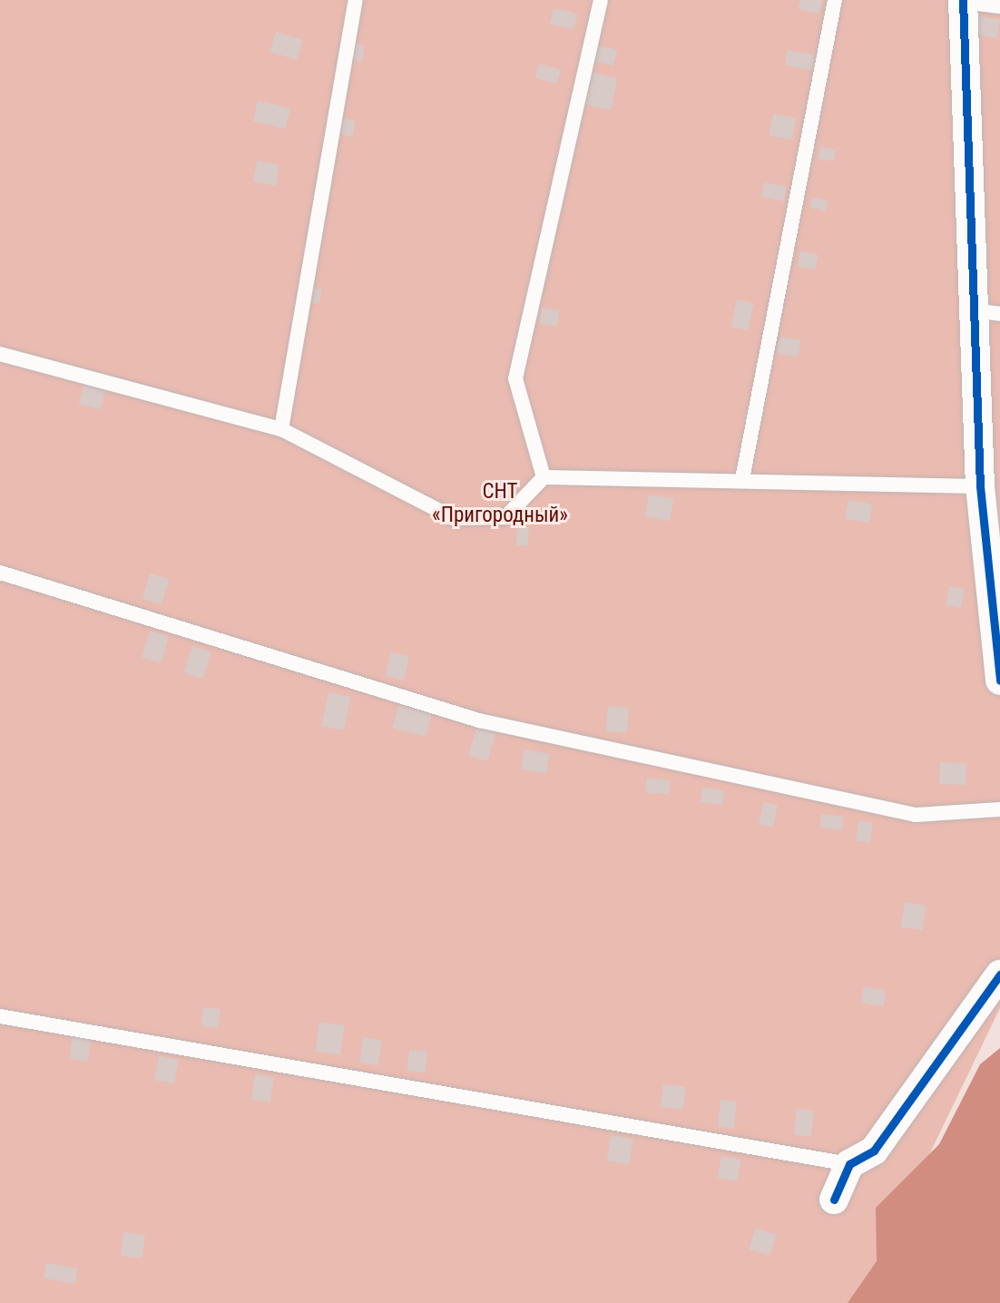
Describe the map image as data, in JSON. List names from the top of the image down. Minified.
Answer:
{"parks":["СНТ «Пригородный»"]}
